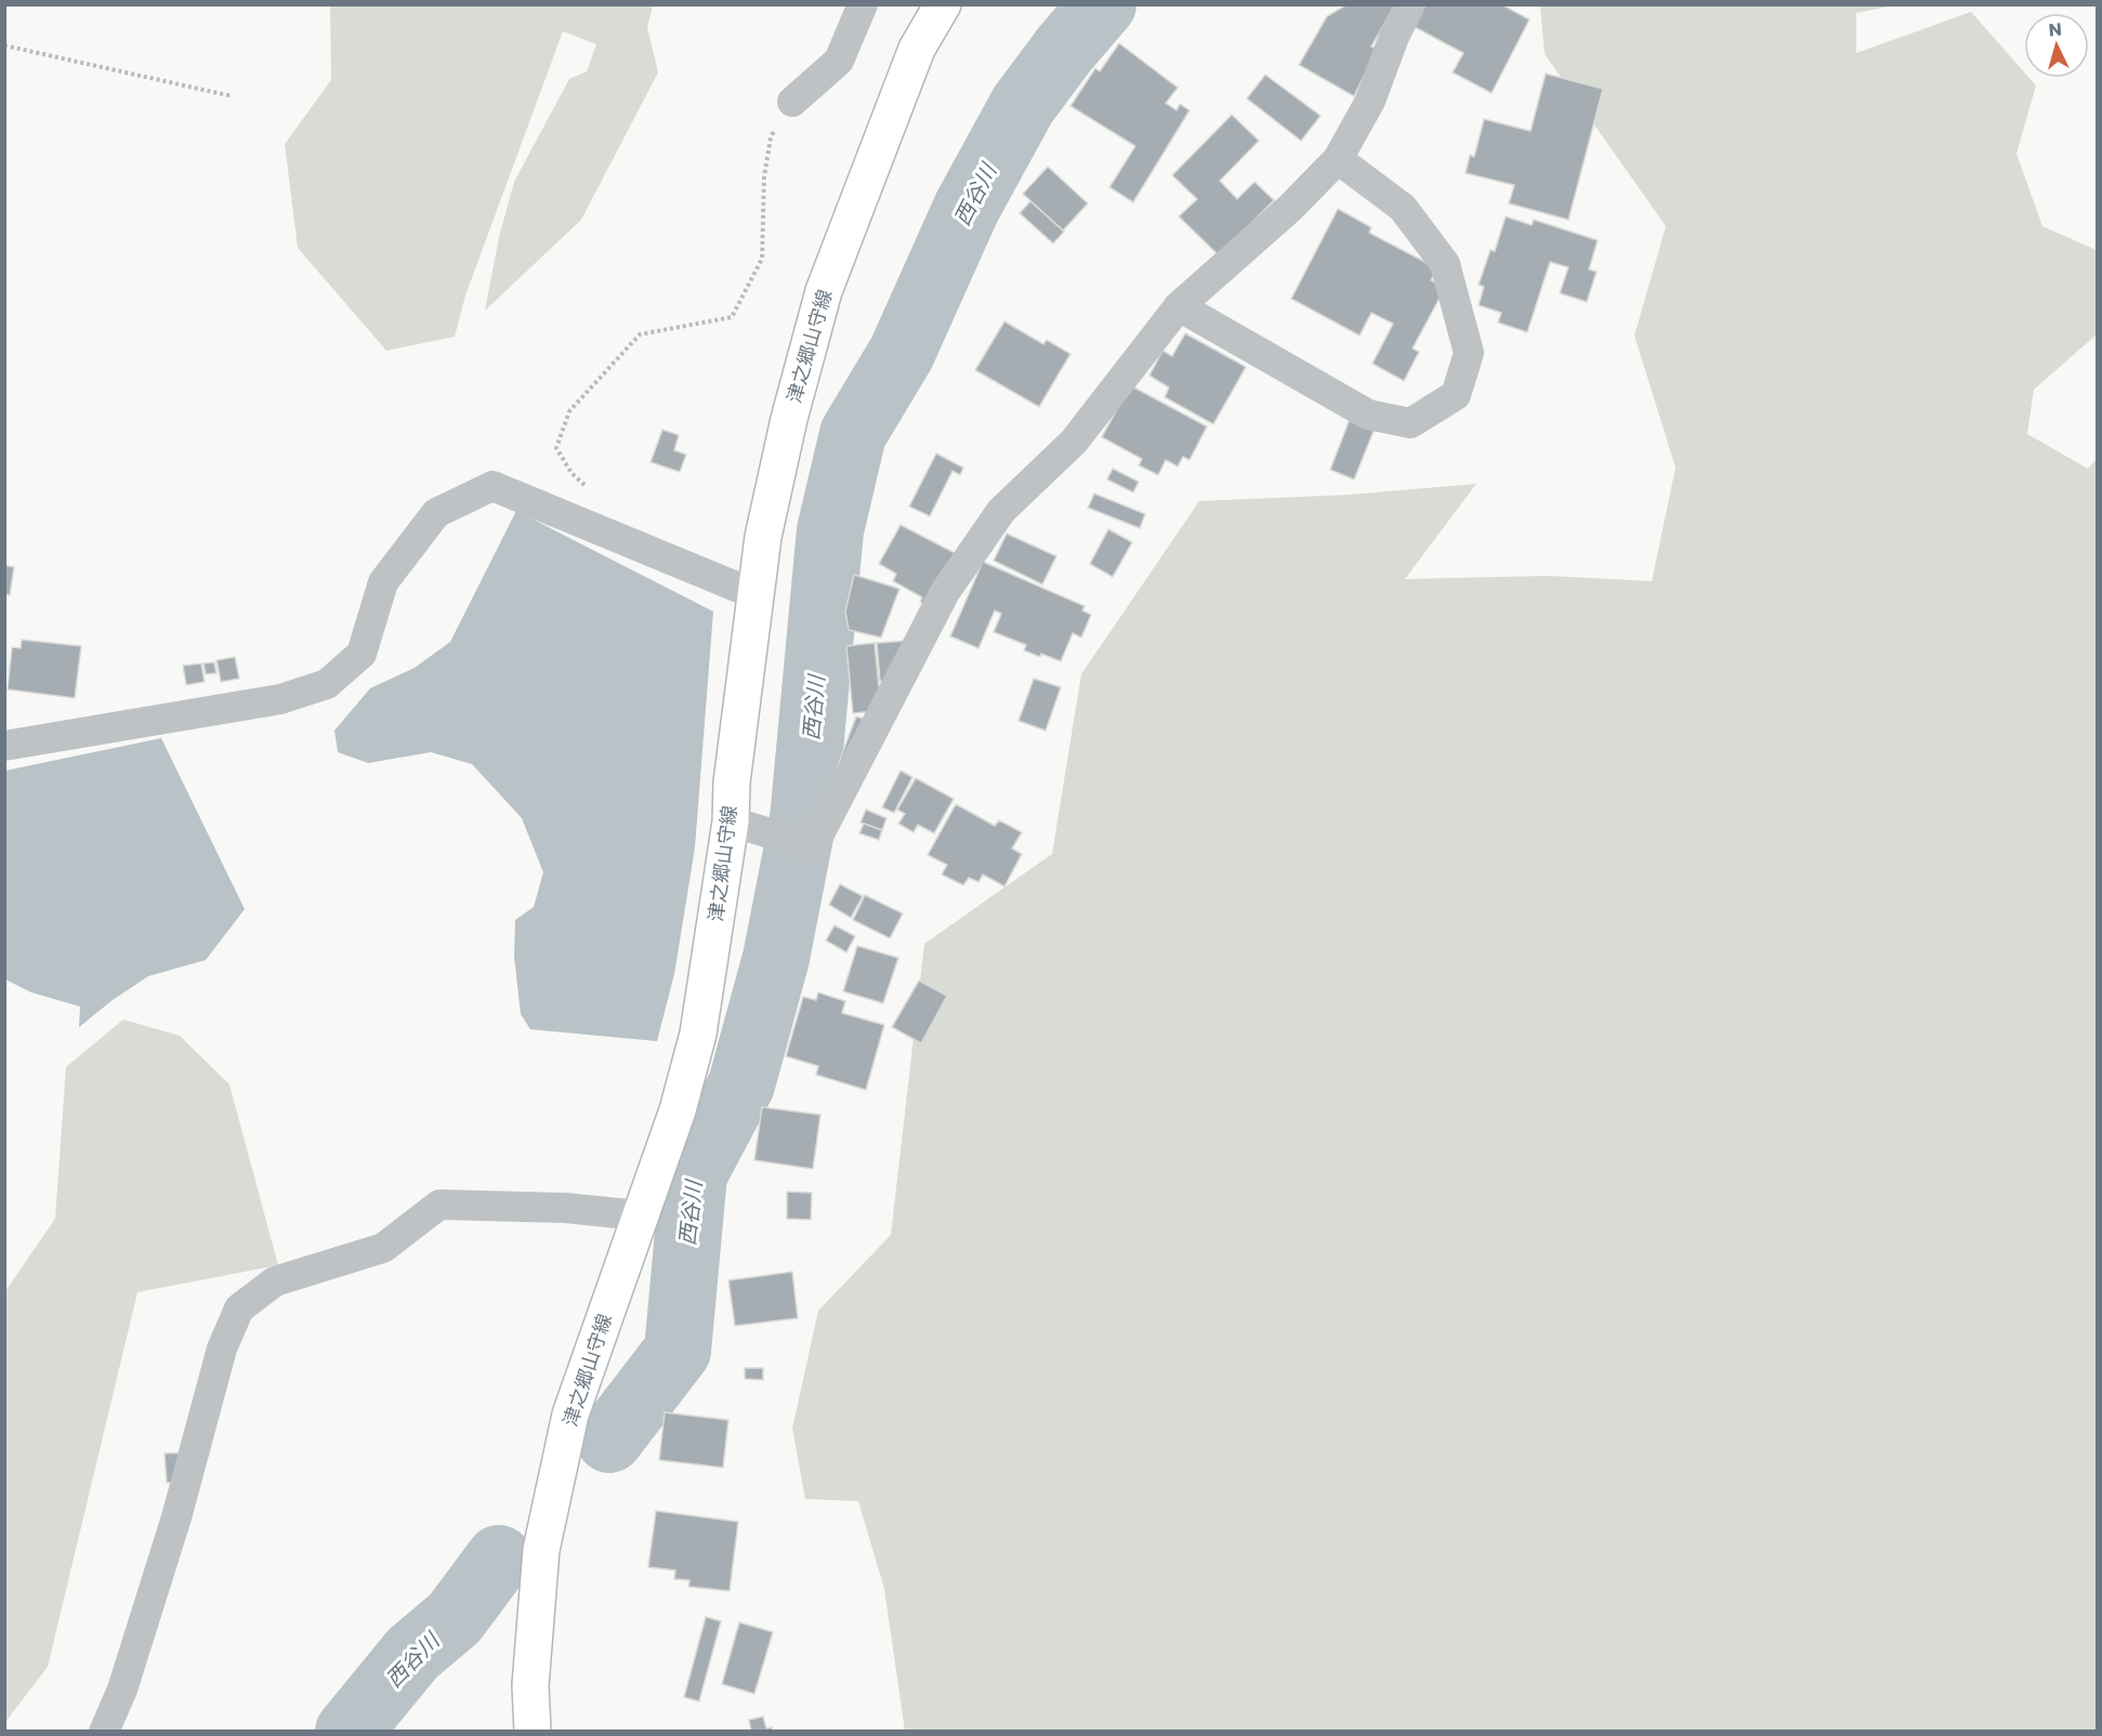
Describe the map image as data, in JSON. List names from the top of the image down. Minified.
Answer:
{"streets":{"main road":["津之郷山守線"]},"water":["西谷川"],"north":"top"}
